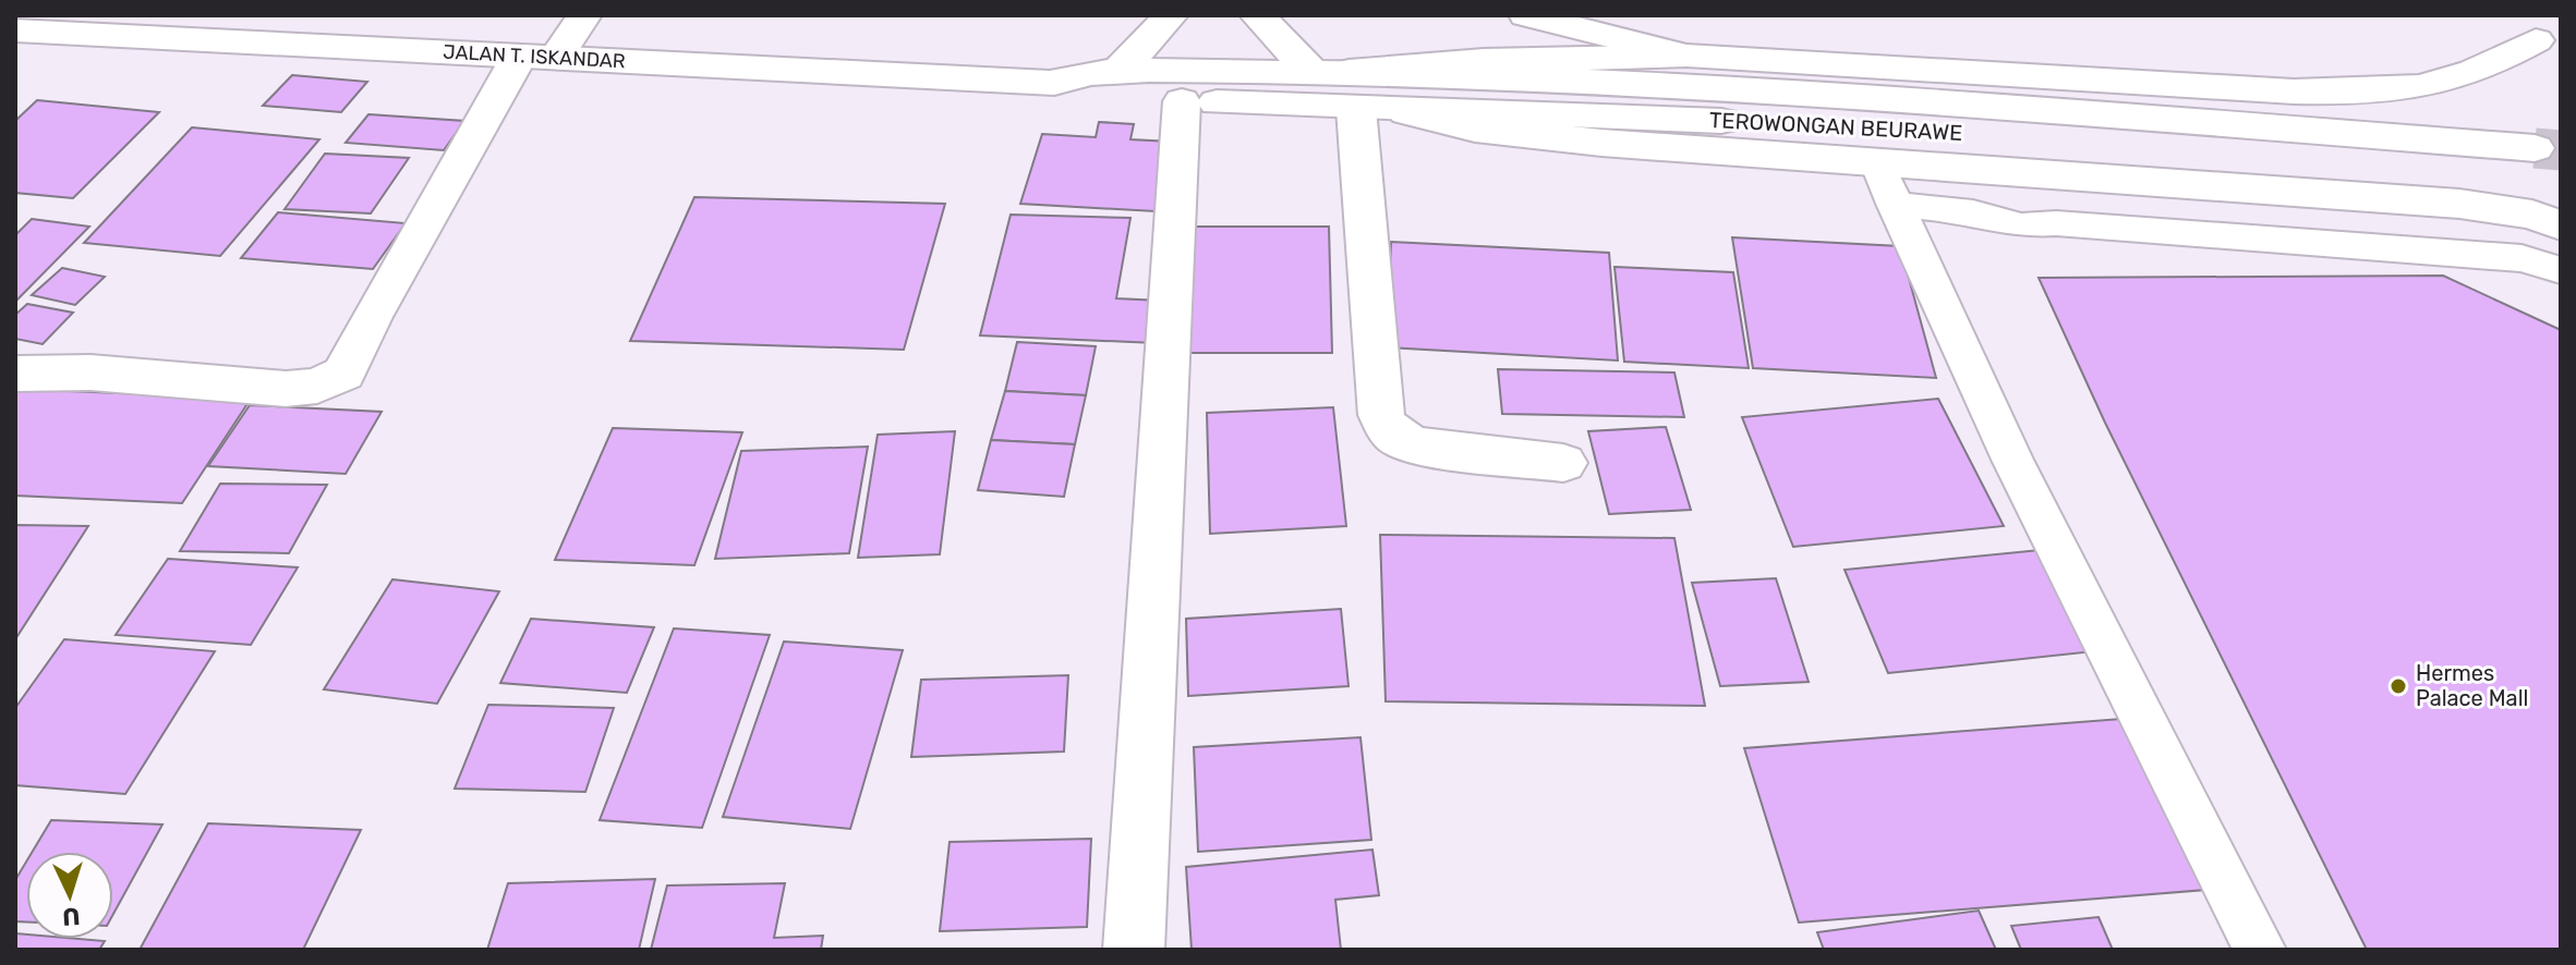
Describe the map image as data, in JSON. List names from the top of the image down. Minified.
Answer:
{"streets":{"street":["JALAN T. ISKANDAR","TEROWONGAN BEURAWE"]},"crossings":[["JALAN T. ISKANDAR","TEROWONGAN BEURAWE"]],"places":["Hermes Palace Mall"],"north":"bottom"}
